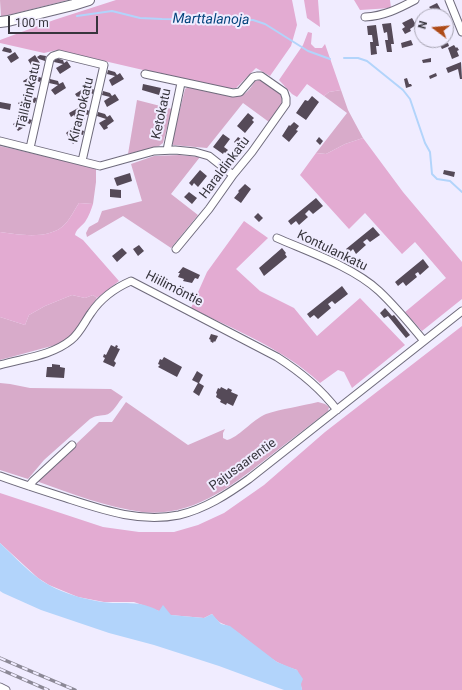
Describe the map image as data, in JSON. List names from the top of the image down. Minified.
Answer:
{"streets":{"street":["Tällärinkatu","Kiramokatu","Ketokatu","Haraldinkatu","Kontulankatu","Hiilimöntie","Pajusaarentie"]},"crossings":[["Tällärinkatu","Kiramokatu"],["Ketokatu","Haraldinkatu"],["Kontulankatu","Pajusaarentie"],["Hiilimöntie","Pajusaarentie"]],"water":["Marttalanoja"],"scale_bar":"100 m","north":"left"}
